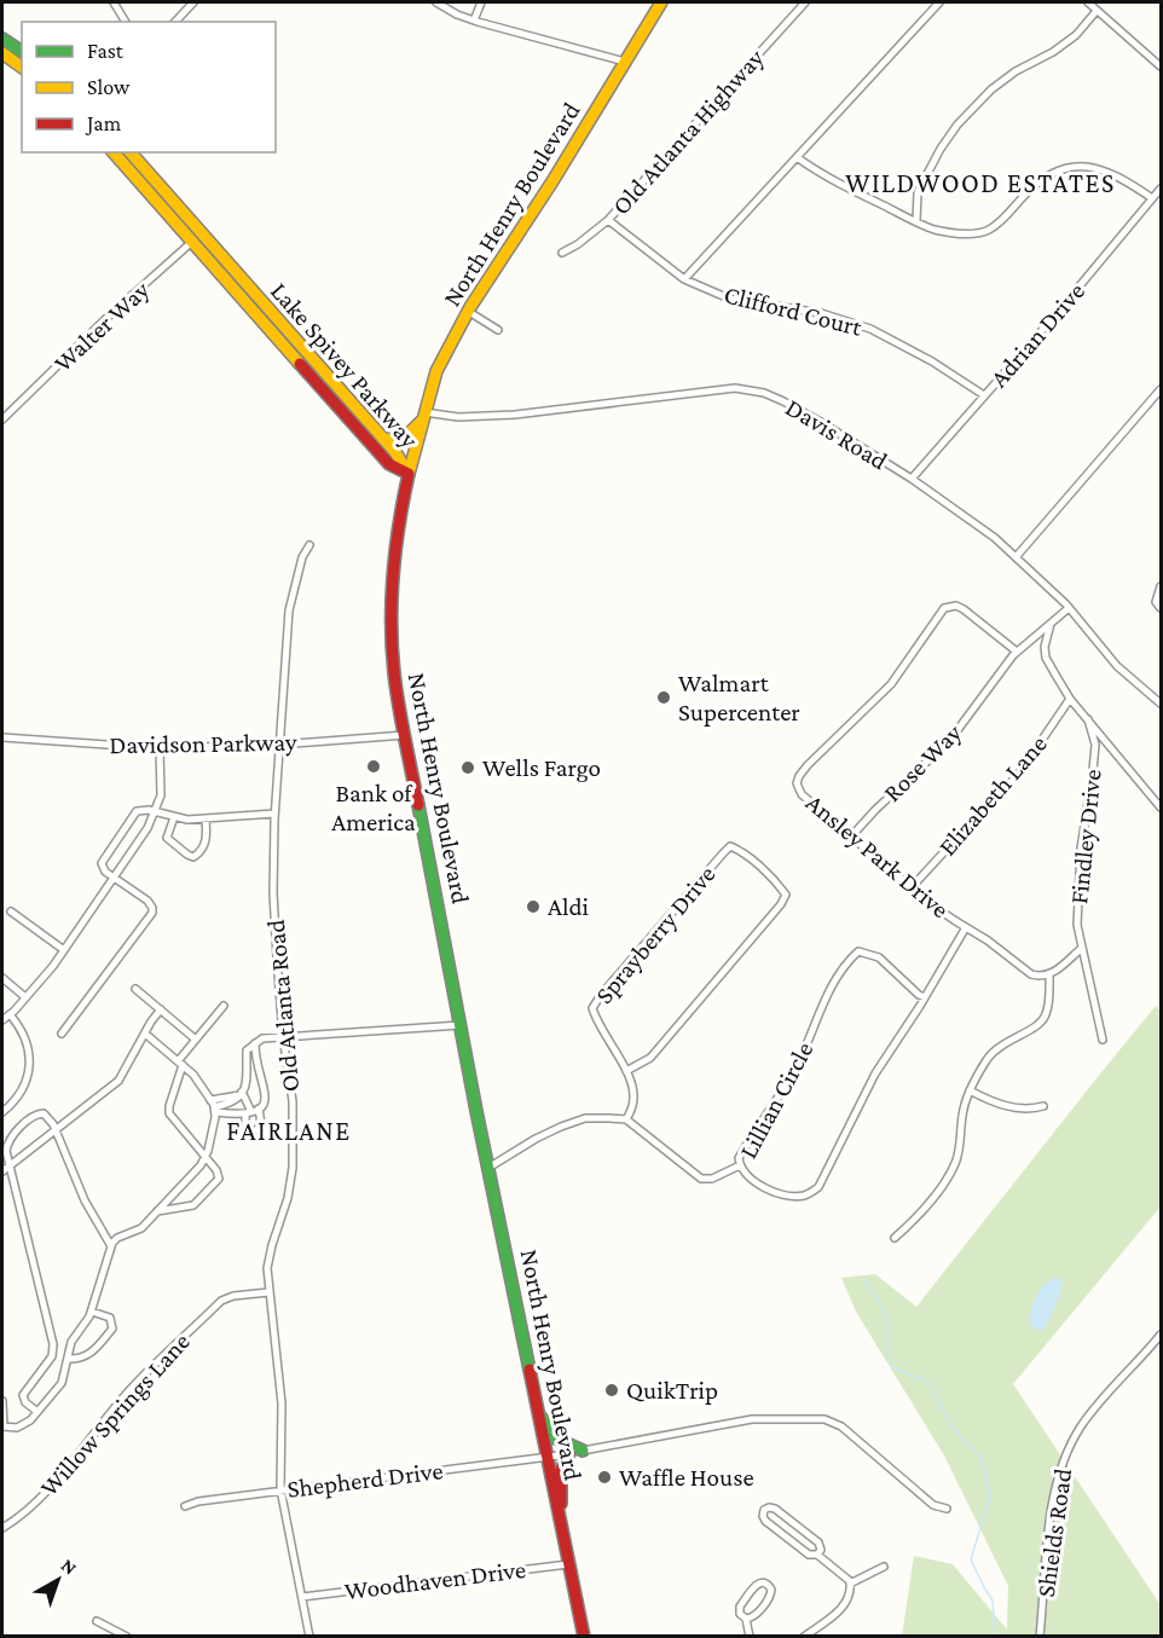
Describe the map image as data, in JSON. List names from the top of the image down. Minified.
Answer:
{"streets":{"main road":["North Henry Boulevard","Lake Spivey Parkway"],"street":["Old Atlanta Highway","Clifford Court","Walter Way","Adrian Drive","Davis Road","Davidson Parkway","Rose Way","Elizabeth Lane","Findley Drive","Ansley Park Drive","Sprayberry Drive","Old Atlanta Road","Lillian Circle","Willow Springs Lane","Shepherd Drive","Shields Road","Woodhaven Drive"]},"crossings":[["Old Atlanta Highway","Clifford Court"],["North Henry Boulevard","Lake Spivey Parkway"],["North Henry Boulevard","Davis Road"],["North Henry Boulevard","Davidson Parkway"],["North Henry Boulevard","Shepherd Drive"],["North Henry Boulevard","Woodhaven Drive"],["Clifford Court","Adrian Drive"],["Walter Way","Lake Spivey Parkway"],["Adrian Drive","Davis Road"],["Davis Road","Rose Way"],["Davidson Parkway","Old Atlanta Road"],["Rose Way","Ansley Park Drive"],["Elizabeth Lane","Ansley Park Drive"],["Ansley Park Drive","Lillian Circle"],["Old Atlanta Road","Willow Springs Lane"],["Old Atlanta Road","Shepherd Drive"],["Old Atlanta Road","Woodhaven Drive"]],"districts":["WILDWOOD ESTATES","FAIRLANE"],"places":["Walmart Supercenter","Bank of America","Wells Fargo","Aldi","QuikTrip","Waffle House"],"legend":["Fast","Slow","Jam"],"north":"top right"}
